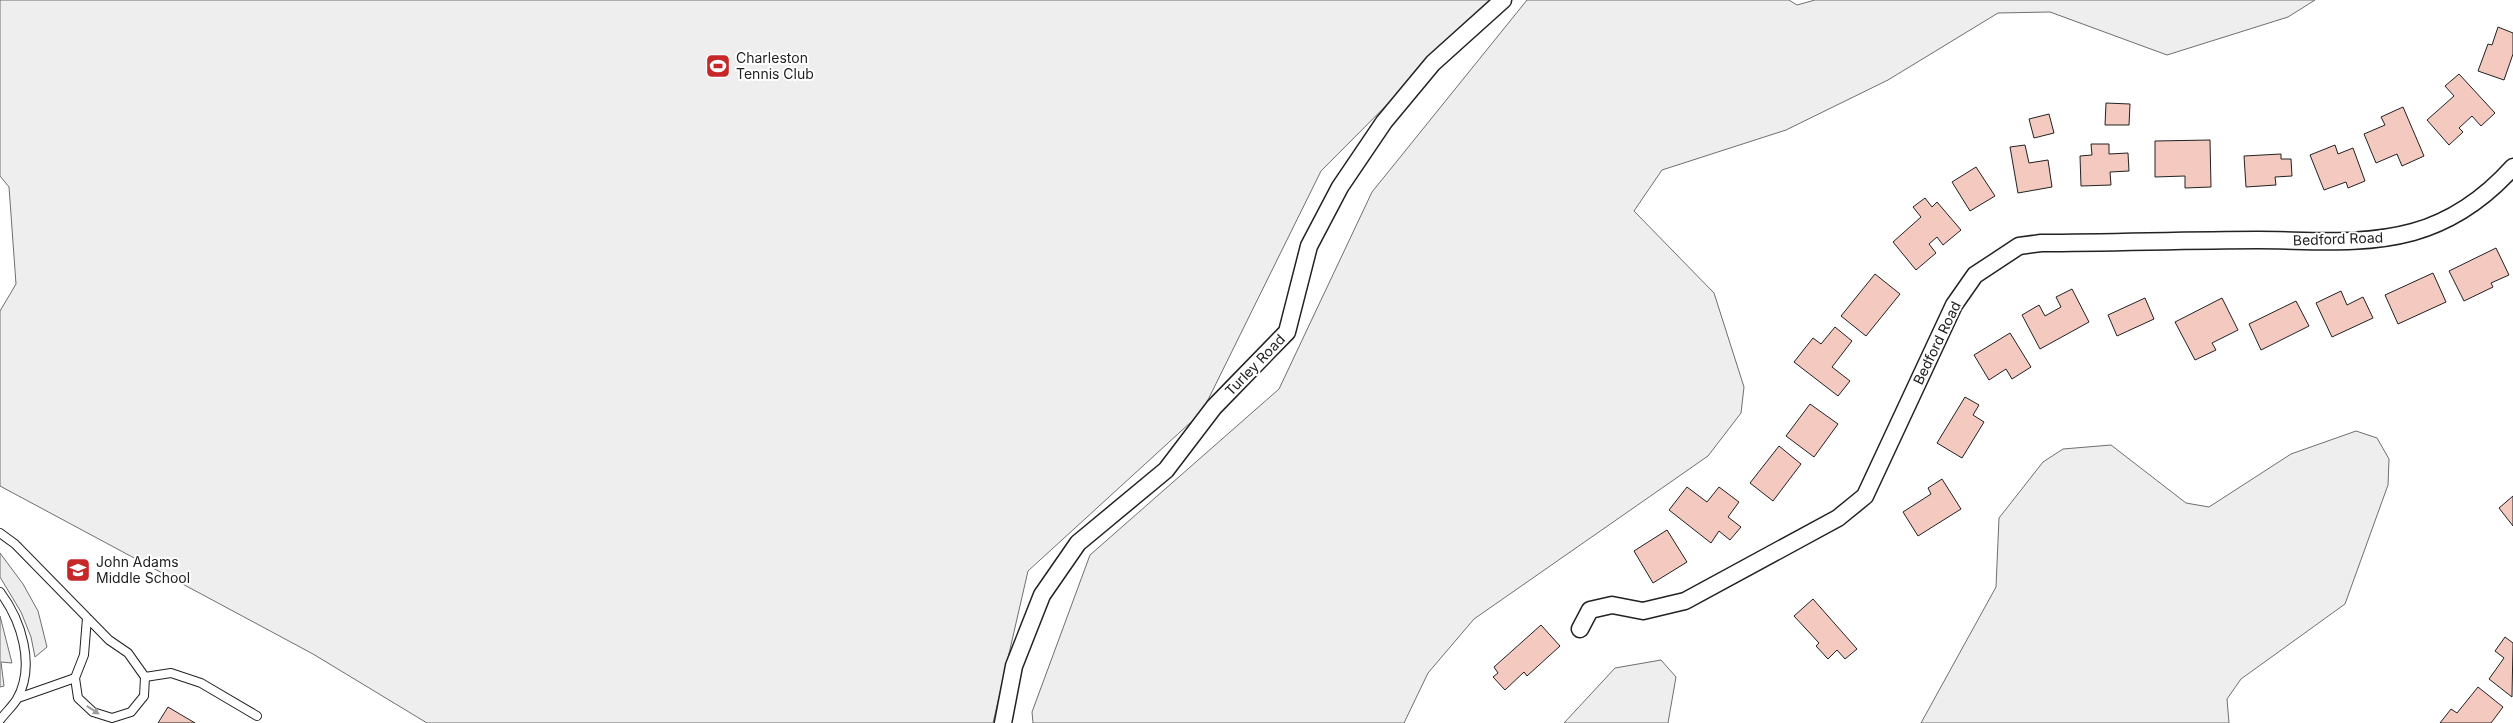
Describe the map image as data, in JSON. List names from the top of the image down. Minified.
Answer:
{"streets":{"street":["Bedford Road","Turley Road"]},"places":{"sports":["Charleston Tennis Club"],"school or university":["John Adams Middle School"]}}
